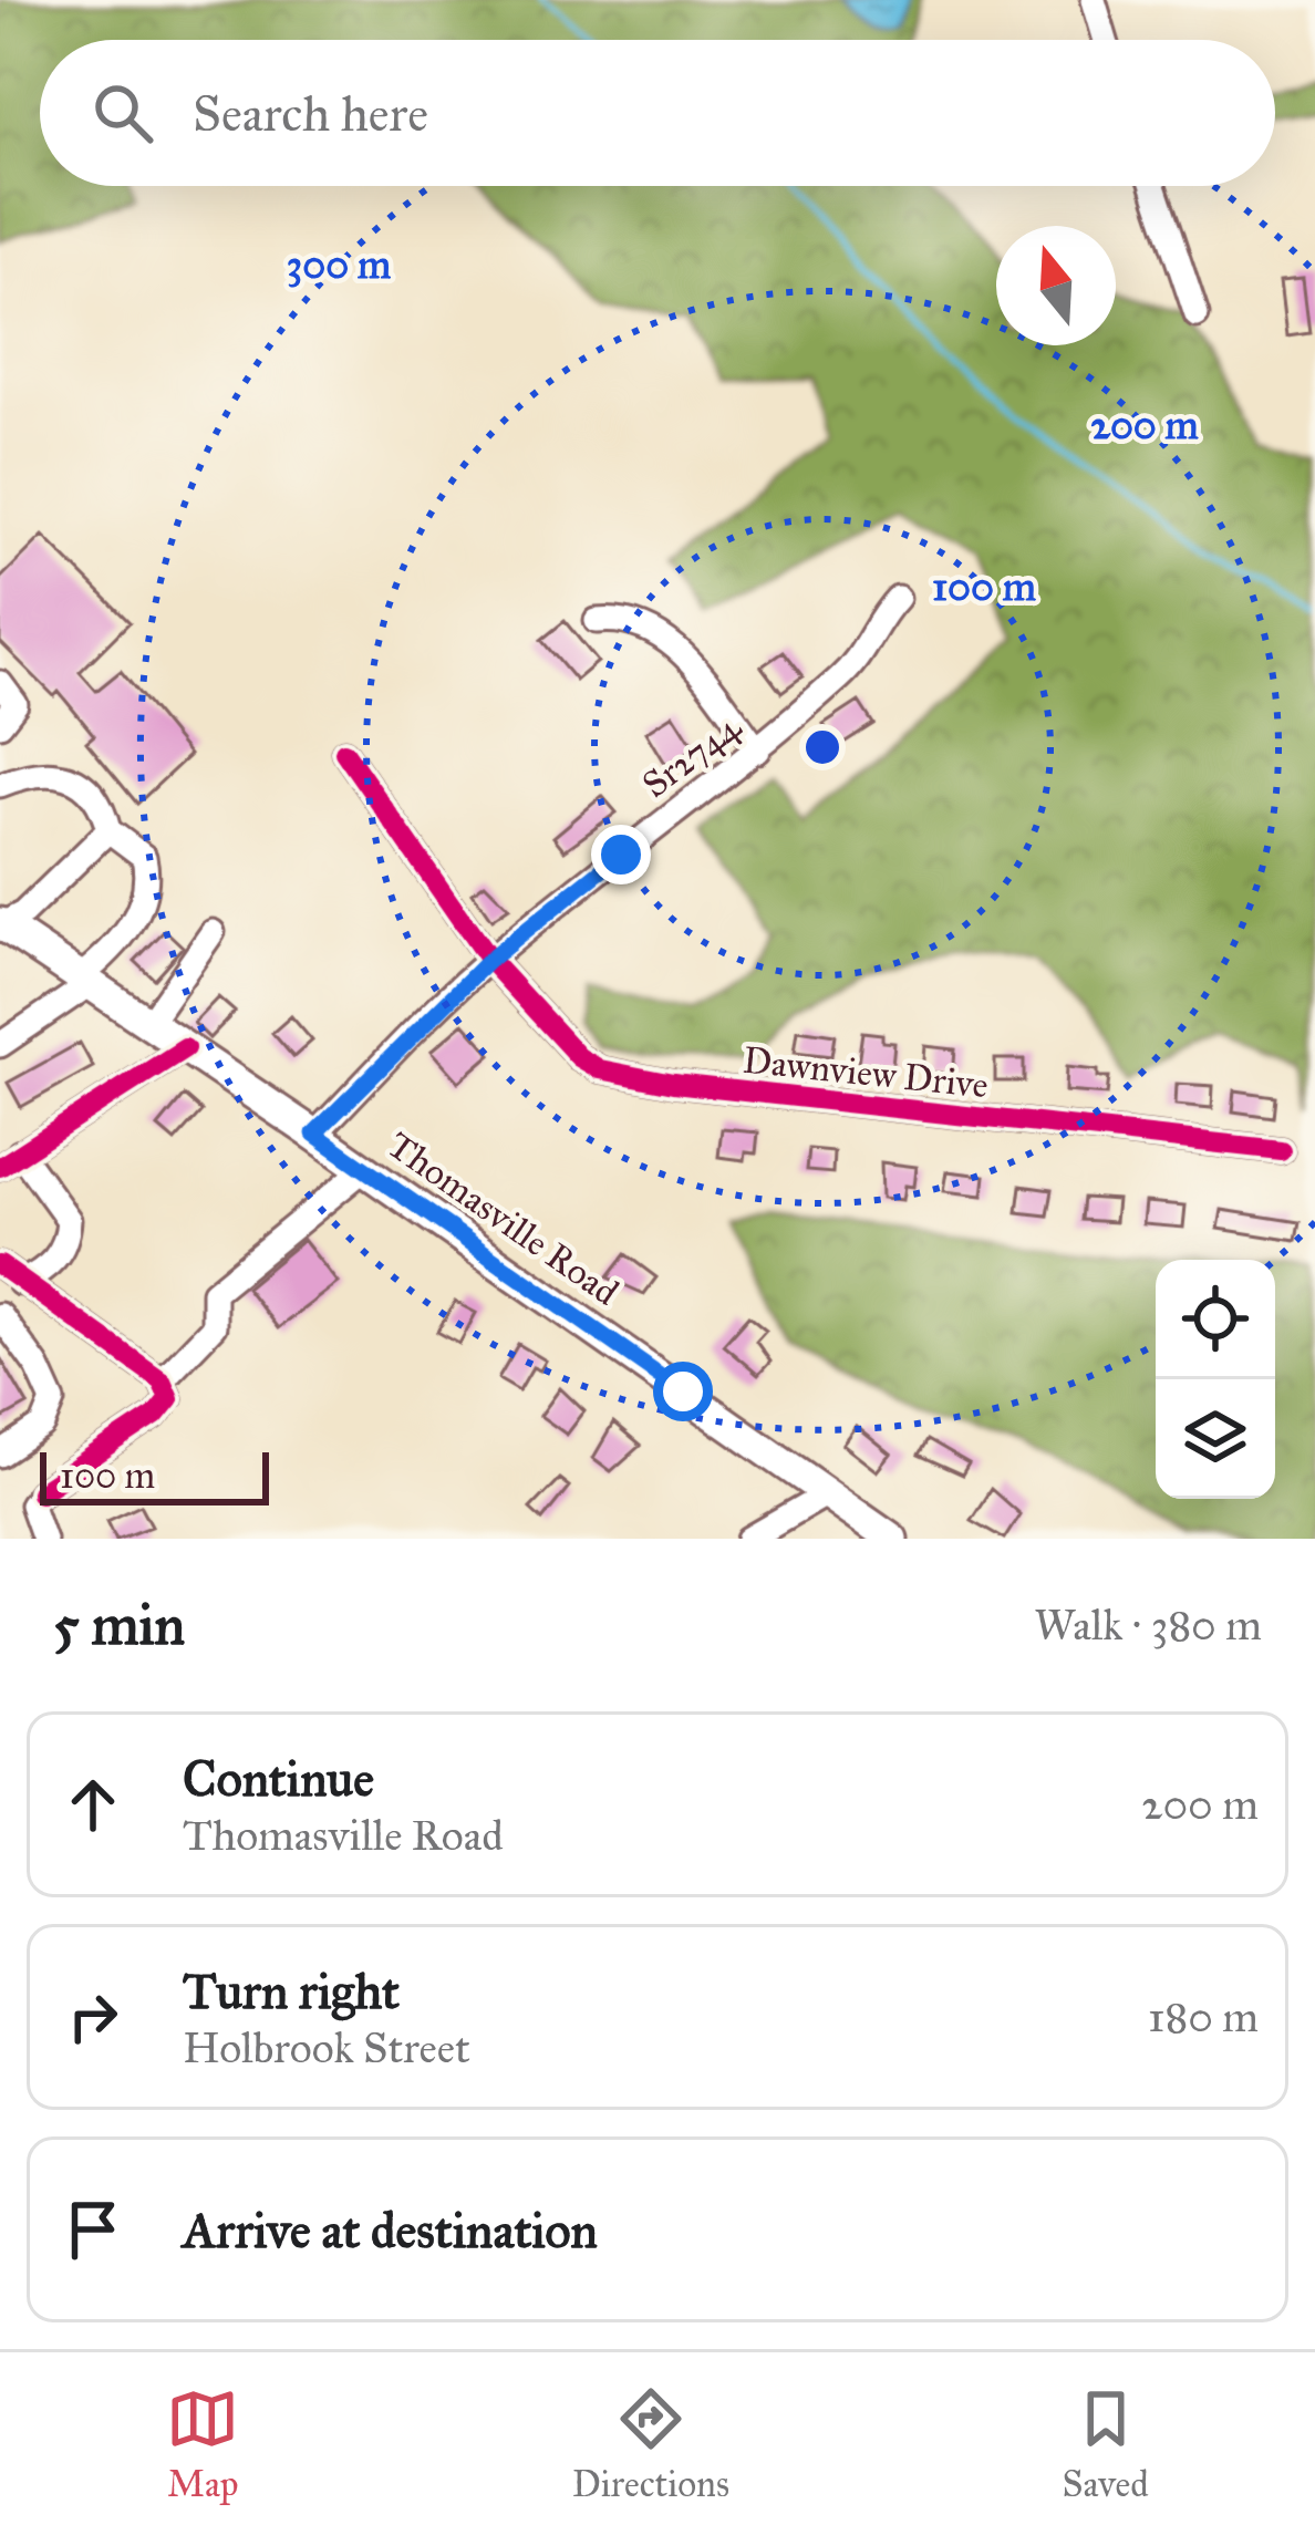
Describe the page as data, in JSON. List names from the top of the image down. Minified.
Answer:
{"streets":{"main road":["Thomasville Road"],"street":["Sr2744","Dawnview Drive"]},"crossings":[["Sr2744","Dawnview Drive"],["Sr2744","Thomasville Road"]],"scale_bar":"100 m","north":"top","page":{"search":"Search here","scale":"100 m","heading":["5 min","Walk · 380 m"],"list":[["Continue","Thomasville Road","200 m"],["Turn right","Holbrook Street","180 m"],"Arrive at destination"],"nav":["Map","Directions","Saved"]},"rings":["300 m","200 m","100 m"]}
